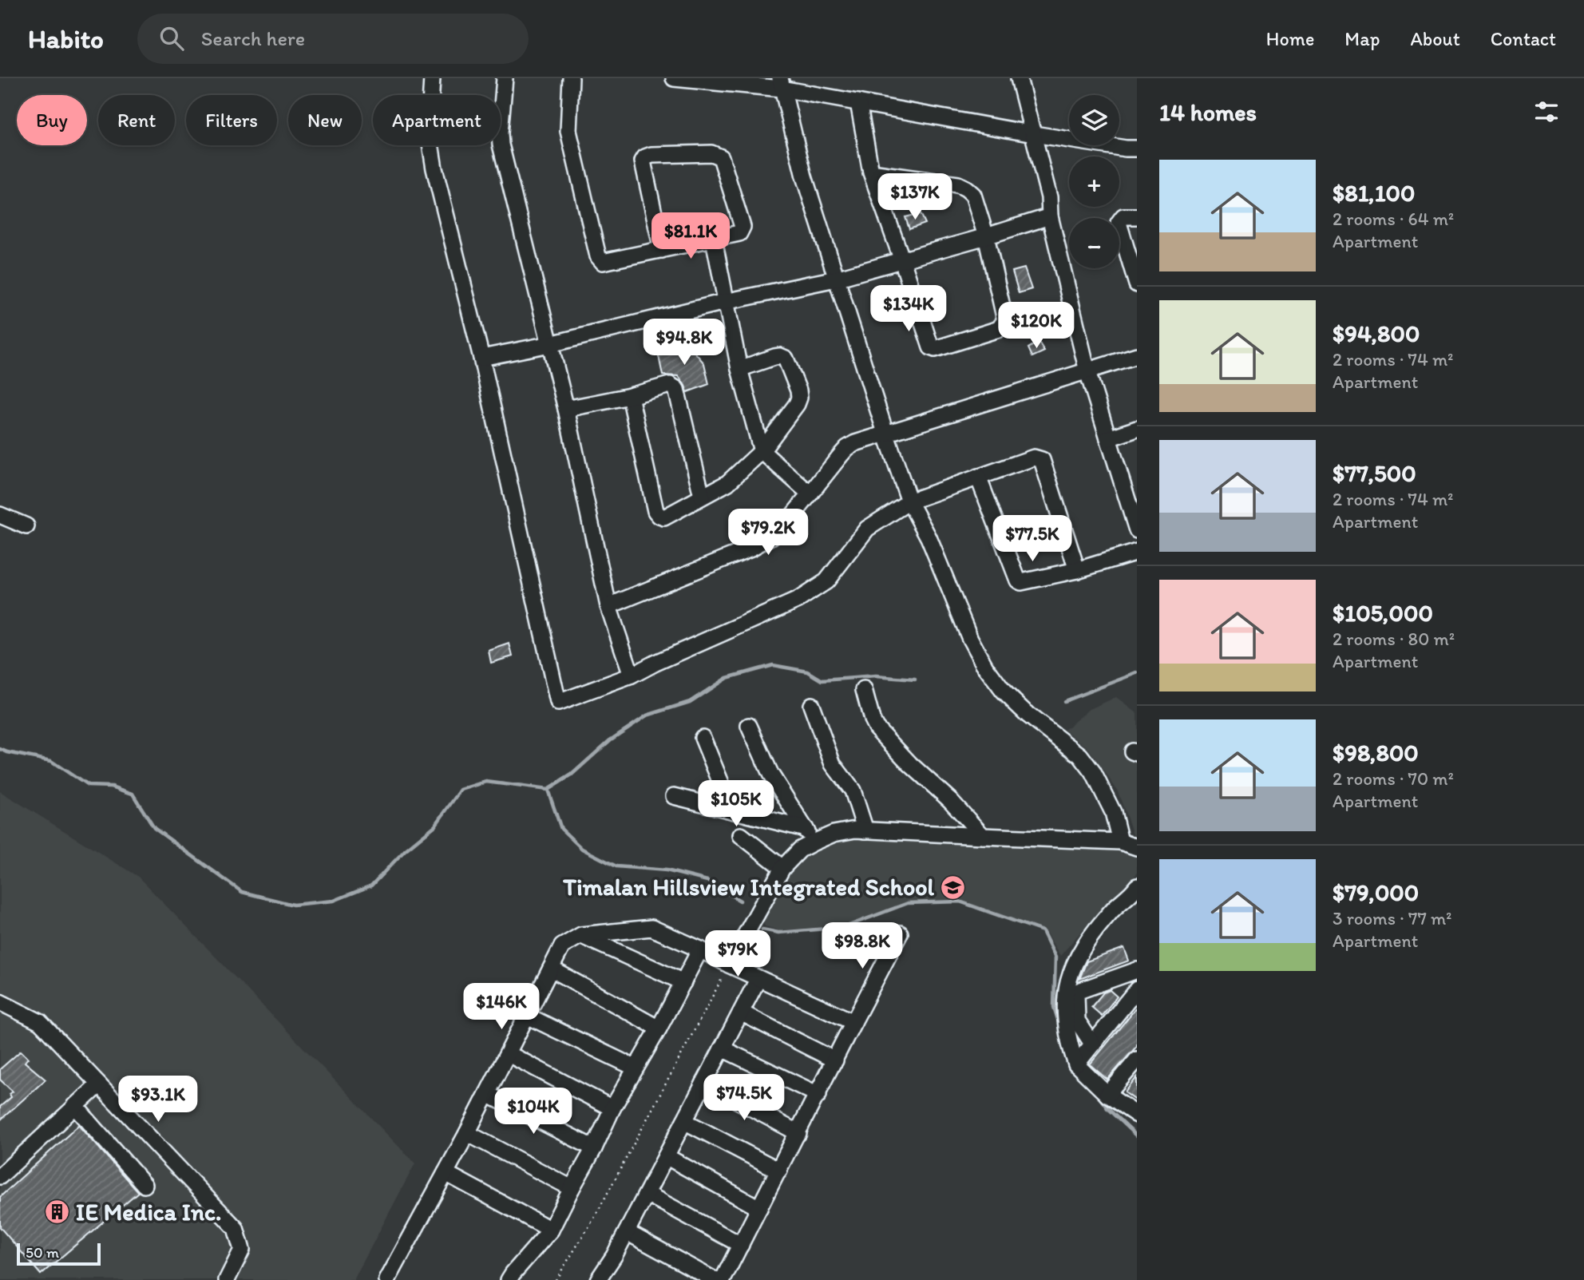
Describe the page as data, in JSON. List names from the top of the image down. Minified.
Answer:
{"places":{"school or university":["Timalan Hillsview Integrated School"],"building":["IE Medica Inc."]},"scale_bar":"50 m","page":{"header":"Habito","search":"Search here","nav":["Home","Map","About","Contact"],"heading":"14 homes","map_buttons":["+","−"],"chip":["Buy","Rent","Filters","New","Apartment"],"list":[{"name":"$81,100","note":"2 rooms · 64 m² · Apartment"},{"name":"$94,800","note":"2 rooms · 74 m² · Apartment"},{"name":"$77,500","note":"2 rooms · 74 m² · Apartment"},{"name":"$105,000","note":"2 rooms · 80 m² · Apartment"},{"name":"$98,800","note":"2 rooms · 70 m² · Apartment"},{"name":"$79,000","note":"3 rooms · 77 m² · Apartment"}],"price":["$137K","$81.1K","$134K","$120K","$94.8K","$79.2K","$77.5K","$105K","$98.8K","$79K","$146K","$74.5K","$93.1K","$104K"],"scale":"50 m"}}
